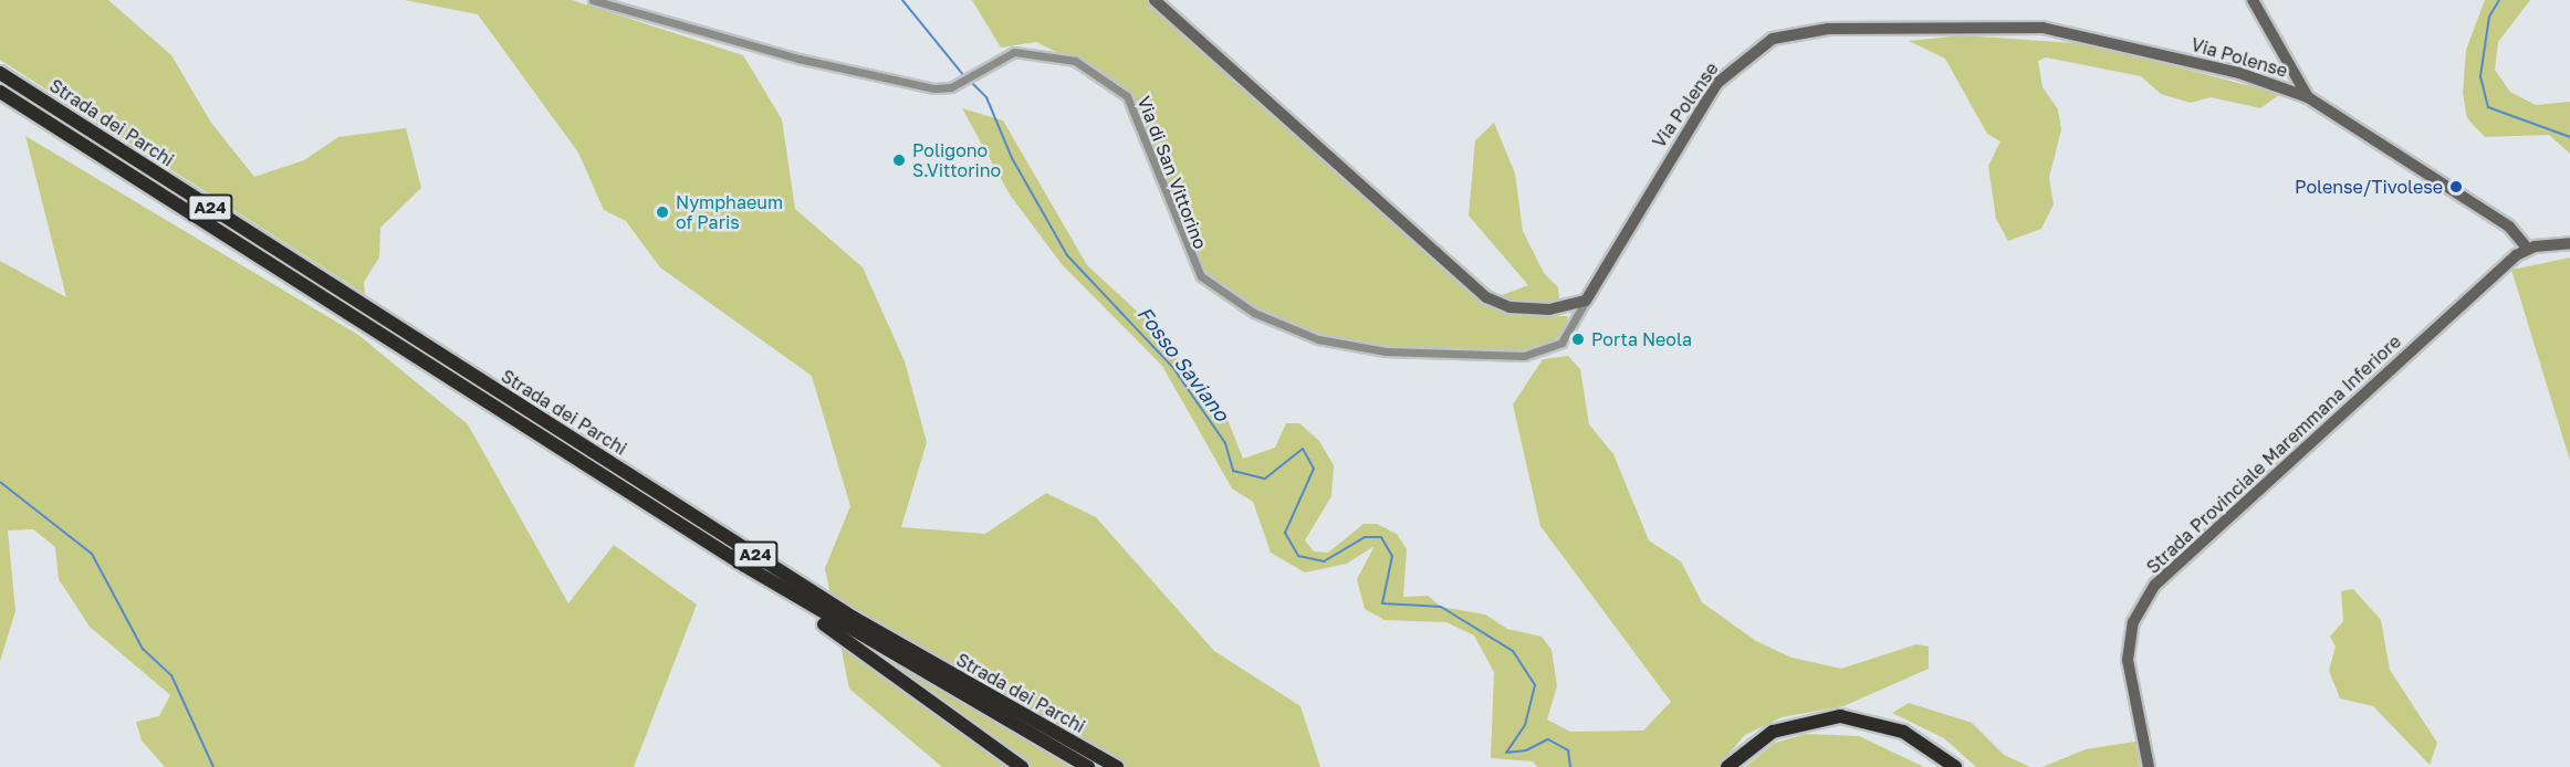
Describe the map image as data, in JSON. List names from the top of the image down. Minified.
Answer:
{"streets":{"highway":["Strada dei Parchi","A24"],"street":["Via Polense","Via di San Vittorino","Strada Provinciale Maremmana Inferiore"]},"crossings":[["Via Polense","Via di San Vittorino"],["Via Polense","Strada Provinciale Maremmana Inferiore"]],"water":["Fosso Saviano"],"places":["Poligono S.Vittorino","Polense/Tivolese","Nymphaeum of Paris","Porta Neola"]}
